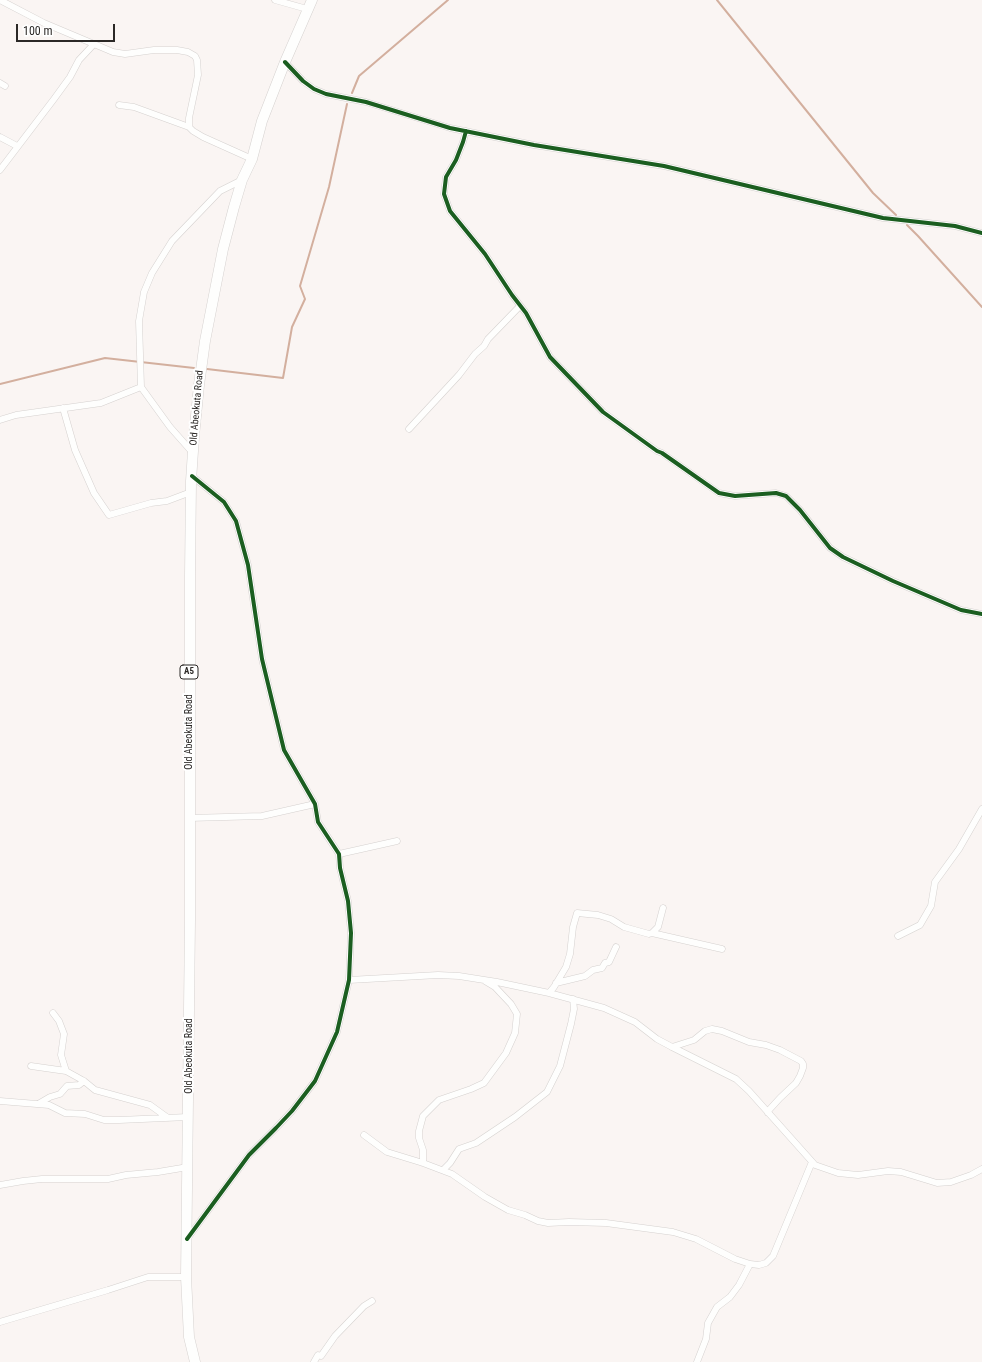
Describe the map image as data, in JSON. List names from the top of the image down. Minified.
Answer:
{"streets":{"highway":["Old Abeokuta Road","A5"]},"scale_bar":"100 m"}
